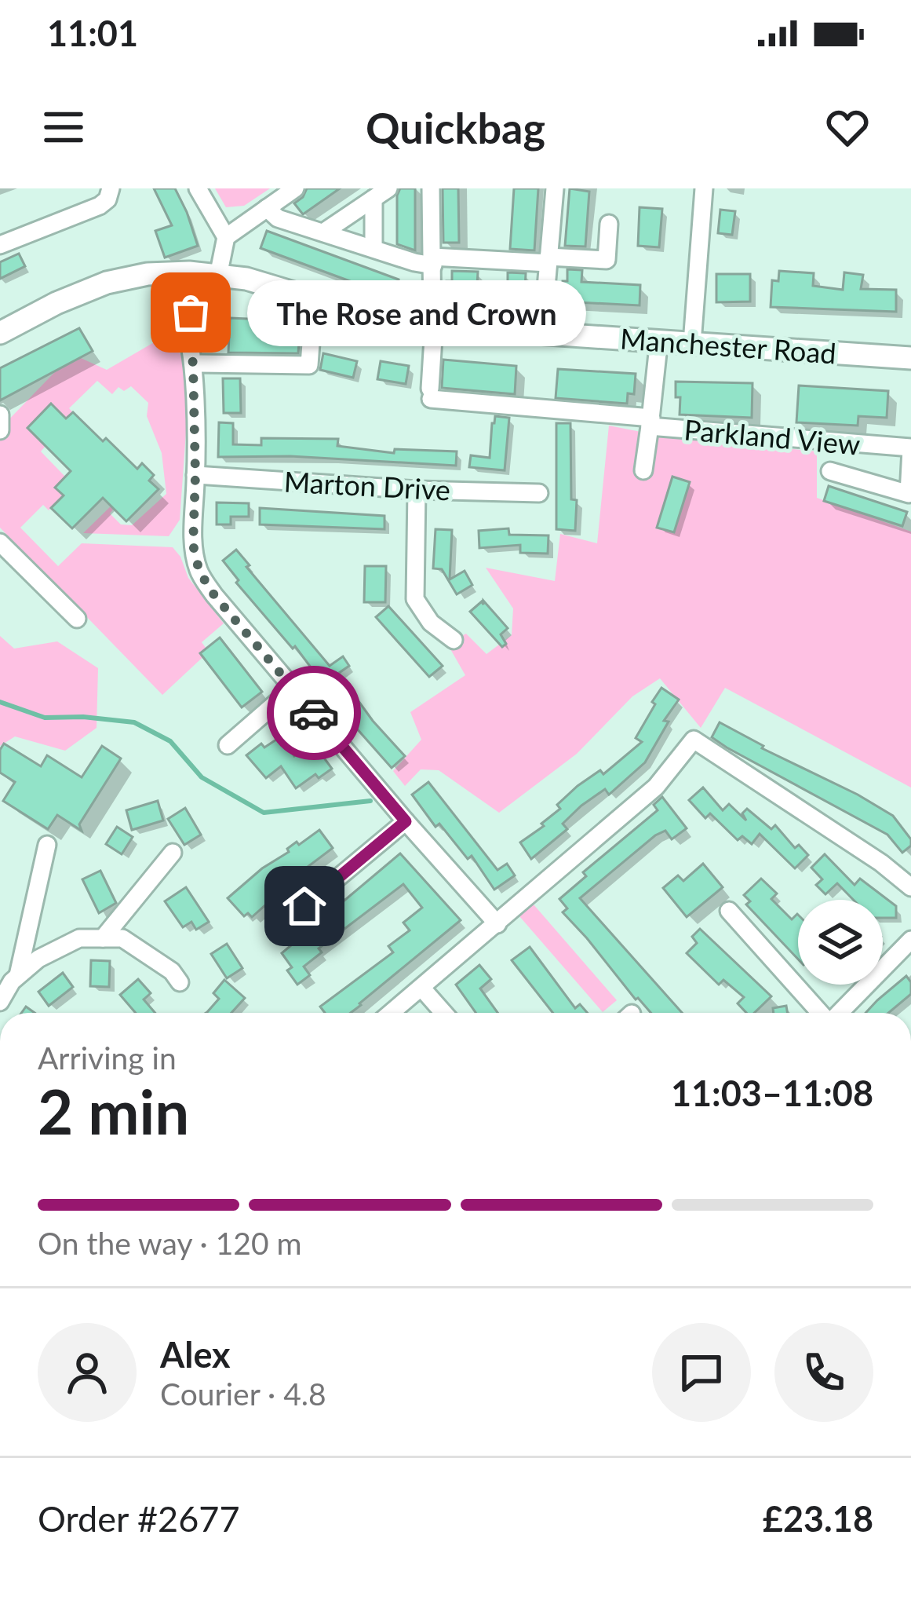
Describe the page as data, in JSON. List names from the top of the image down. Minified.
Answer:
{"streets":{"main road":["Manchester Road"],"street":["Parkland View","Marton Drive"]},"crossings":[["Manchester Road","Parkland View"]],"places":["The Rose and Crown"],"page":{"status":"11:01","header":"Quickbag","bubble":"The Rose and Crown","heading":["2 min","Arriving in","11:03–11:08"],"panel":["Alex","Courier · 4.8","Order #2677","£23.18"],"bar":"On the way · 120 m"}}
